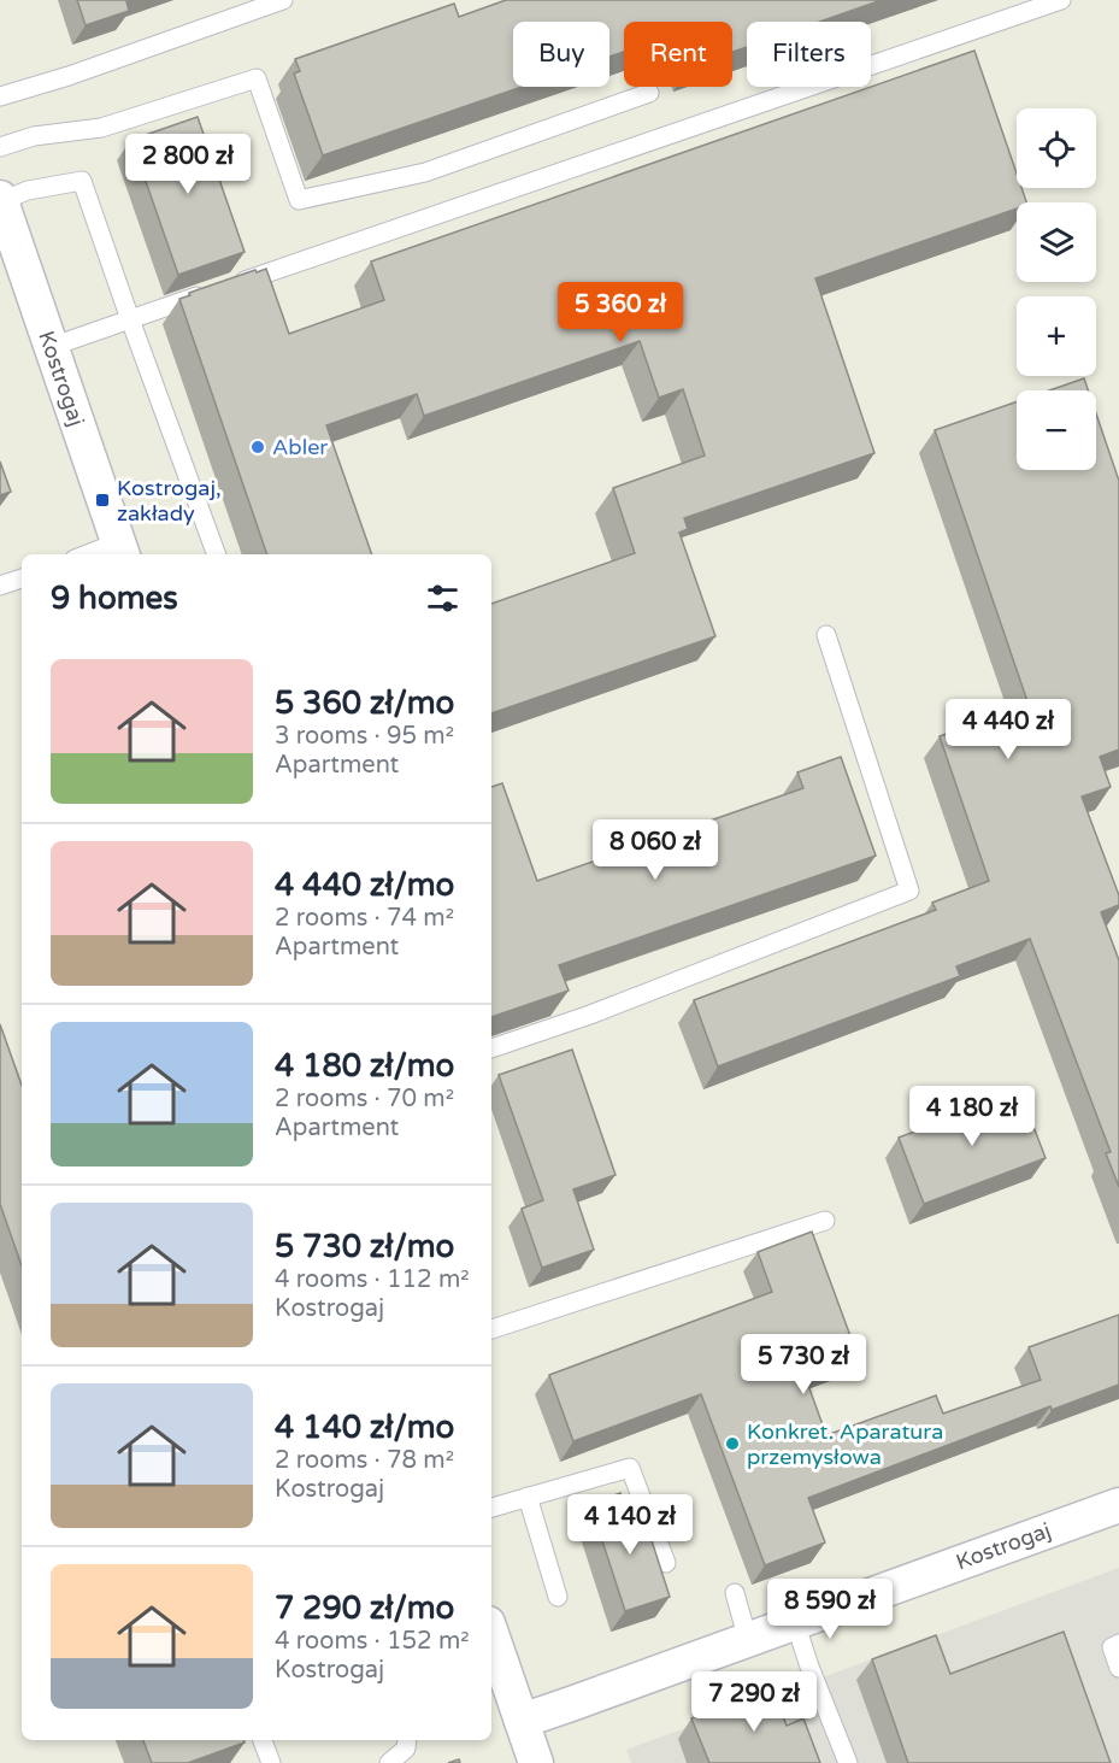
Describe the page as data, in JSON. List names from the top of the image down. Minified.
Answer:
{"streets":{"street":["Kostrogaj"]},"places":{"other":["Abler","Konkret. Aparatura przemysłowa"],"transit":["Kostrogaj, zakłady"]},"page":{"chip":["Buy","Rent","Filters"],"map_buttons":["+","−"],"price":["2 800 zł","5 360 zł","4 440 zł","8 060 zł","4 180 zł","5 730 zł","4 140 zł","8 590 zł","7 290 zł"],"heading":"9 homes","list":[{"name":"5 360 zł/mo","note":"3 rooms · 95 m² · Apartment"},{"name":"4 440 zł/mo","note":"2 rooms · 74 m² · Apartment"},{"name":"4 180 zł/mo","note":"2 rooms · 70 m² · Apartment"},{"name":"5 730 zł/mo","note":"4 rooms · 112 m² · Kostrogaj"},{"name":"4 140 zł/mo","note":"2 rooms · 78 m² · Kostrogaj"},{"name":"7 290 zł/mo","note":"4 rooms · 152 m² · Kostrogaj"}]}}
